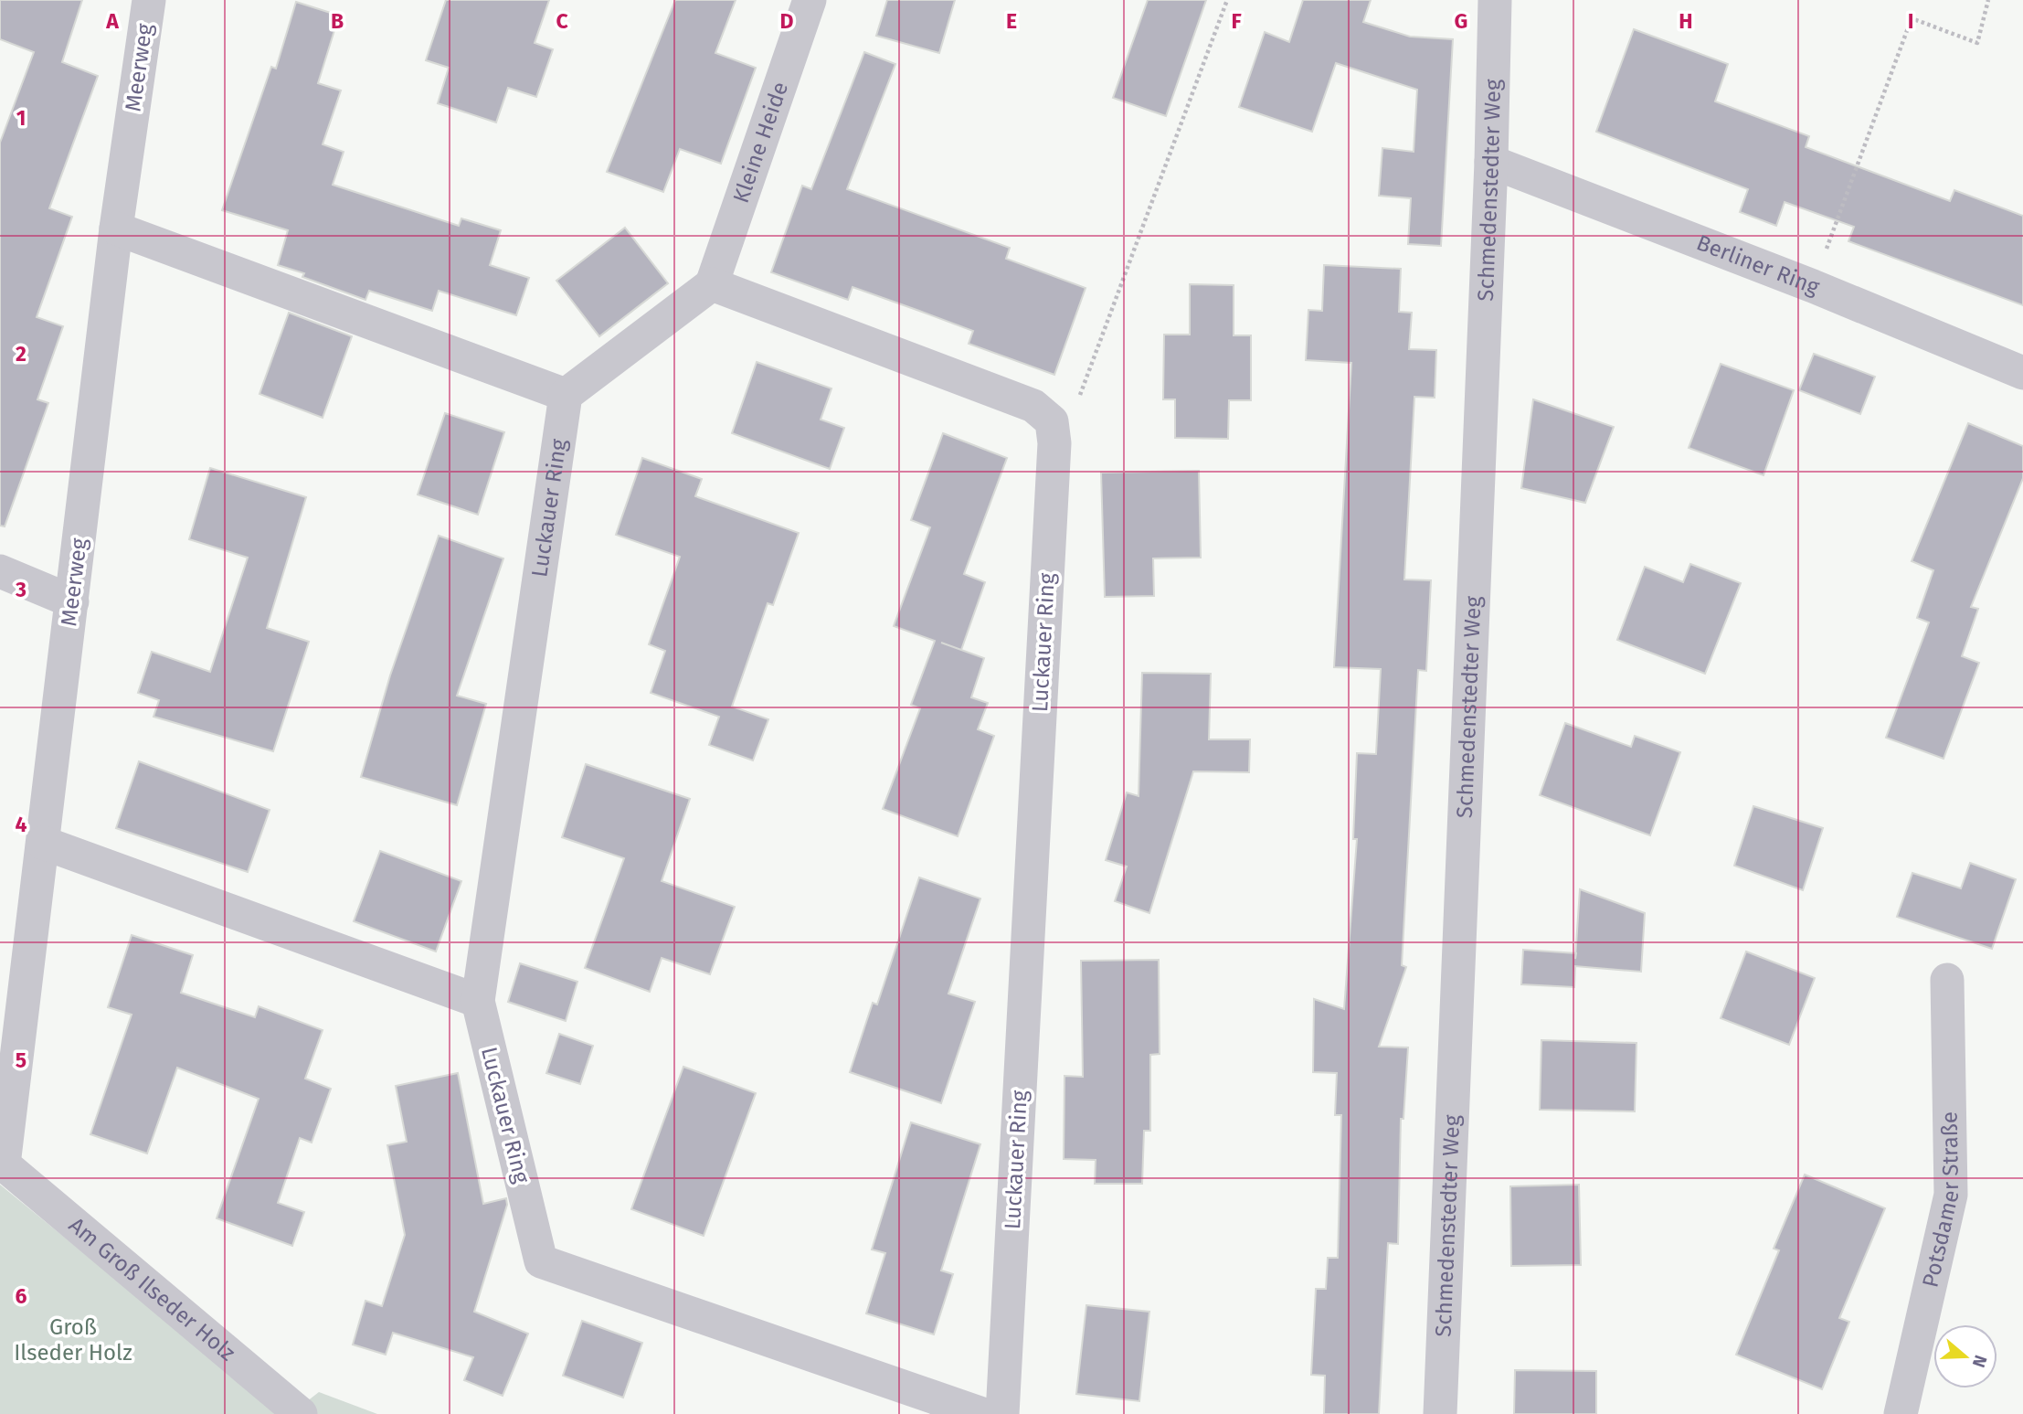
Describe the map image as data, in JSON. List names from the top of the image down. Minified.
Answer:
{"streets":{"street":["Meerweg","Kleine Heide","Schmedenstedter Weg","Berliner Ring","Luckauer Ring","Potsdamer Straße","Am Groß Ilseder Holz"]},"crossings":[["Meerweg","Am Groß Ilseder Holz"],["Schmedenstedter Weg","Berliner Ring"]],"parks":["Groß Ilseder Holz"],"north":"right","grid":{"columns":["A","B","C","D","E","F","G","H","I"],"rows":["1","2","3","4","5","6"]}}
